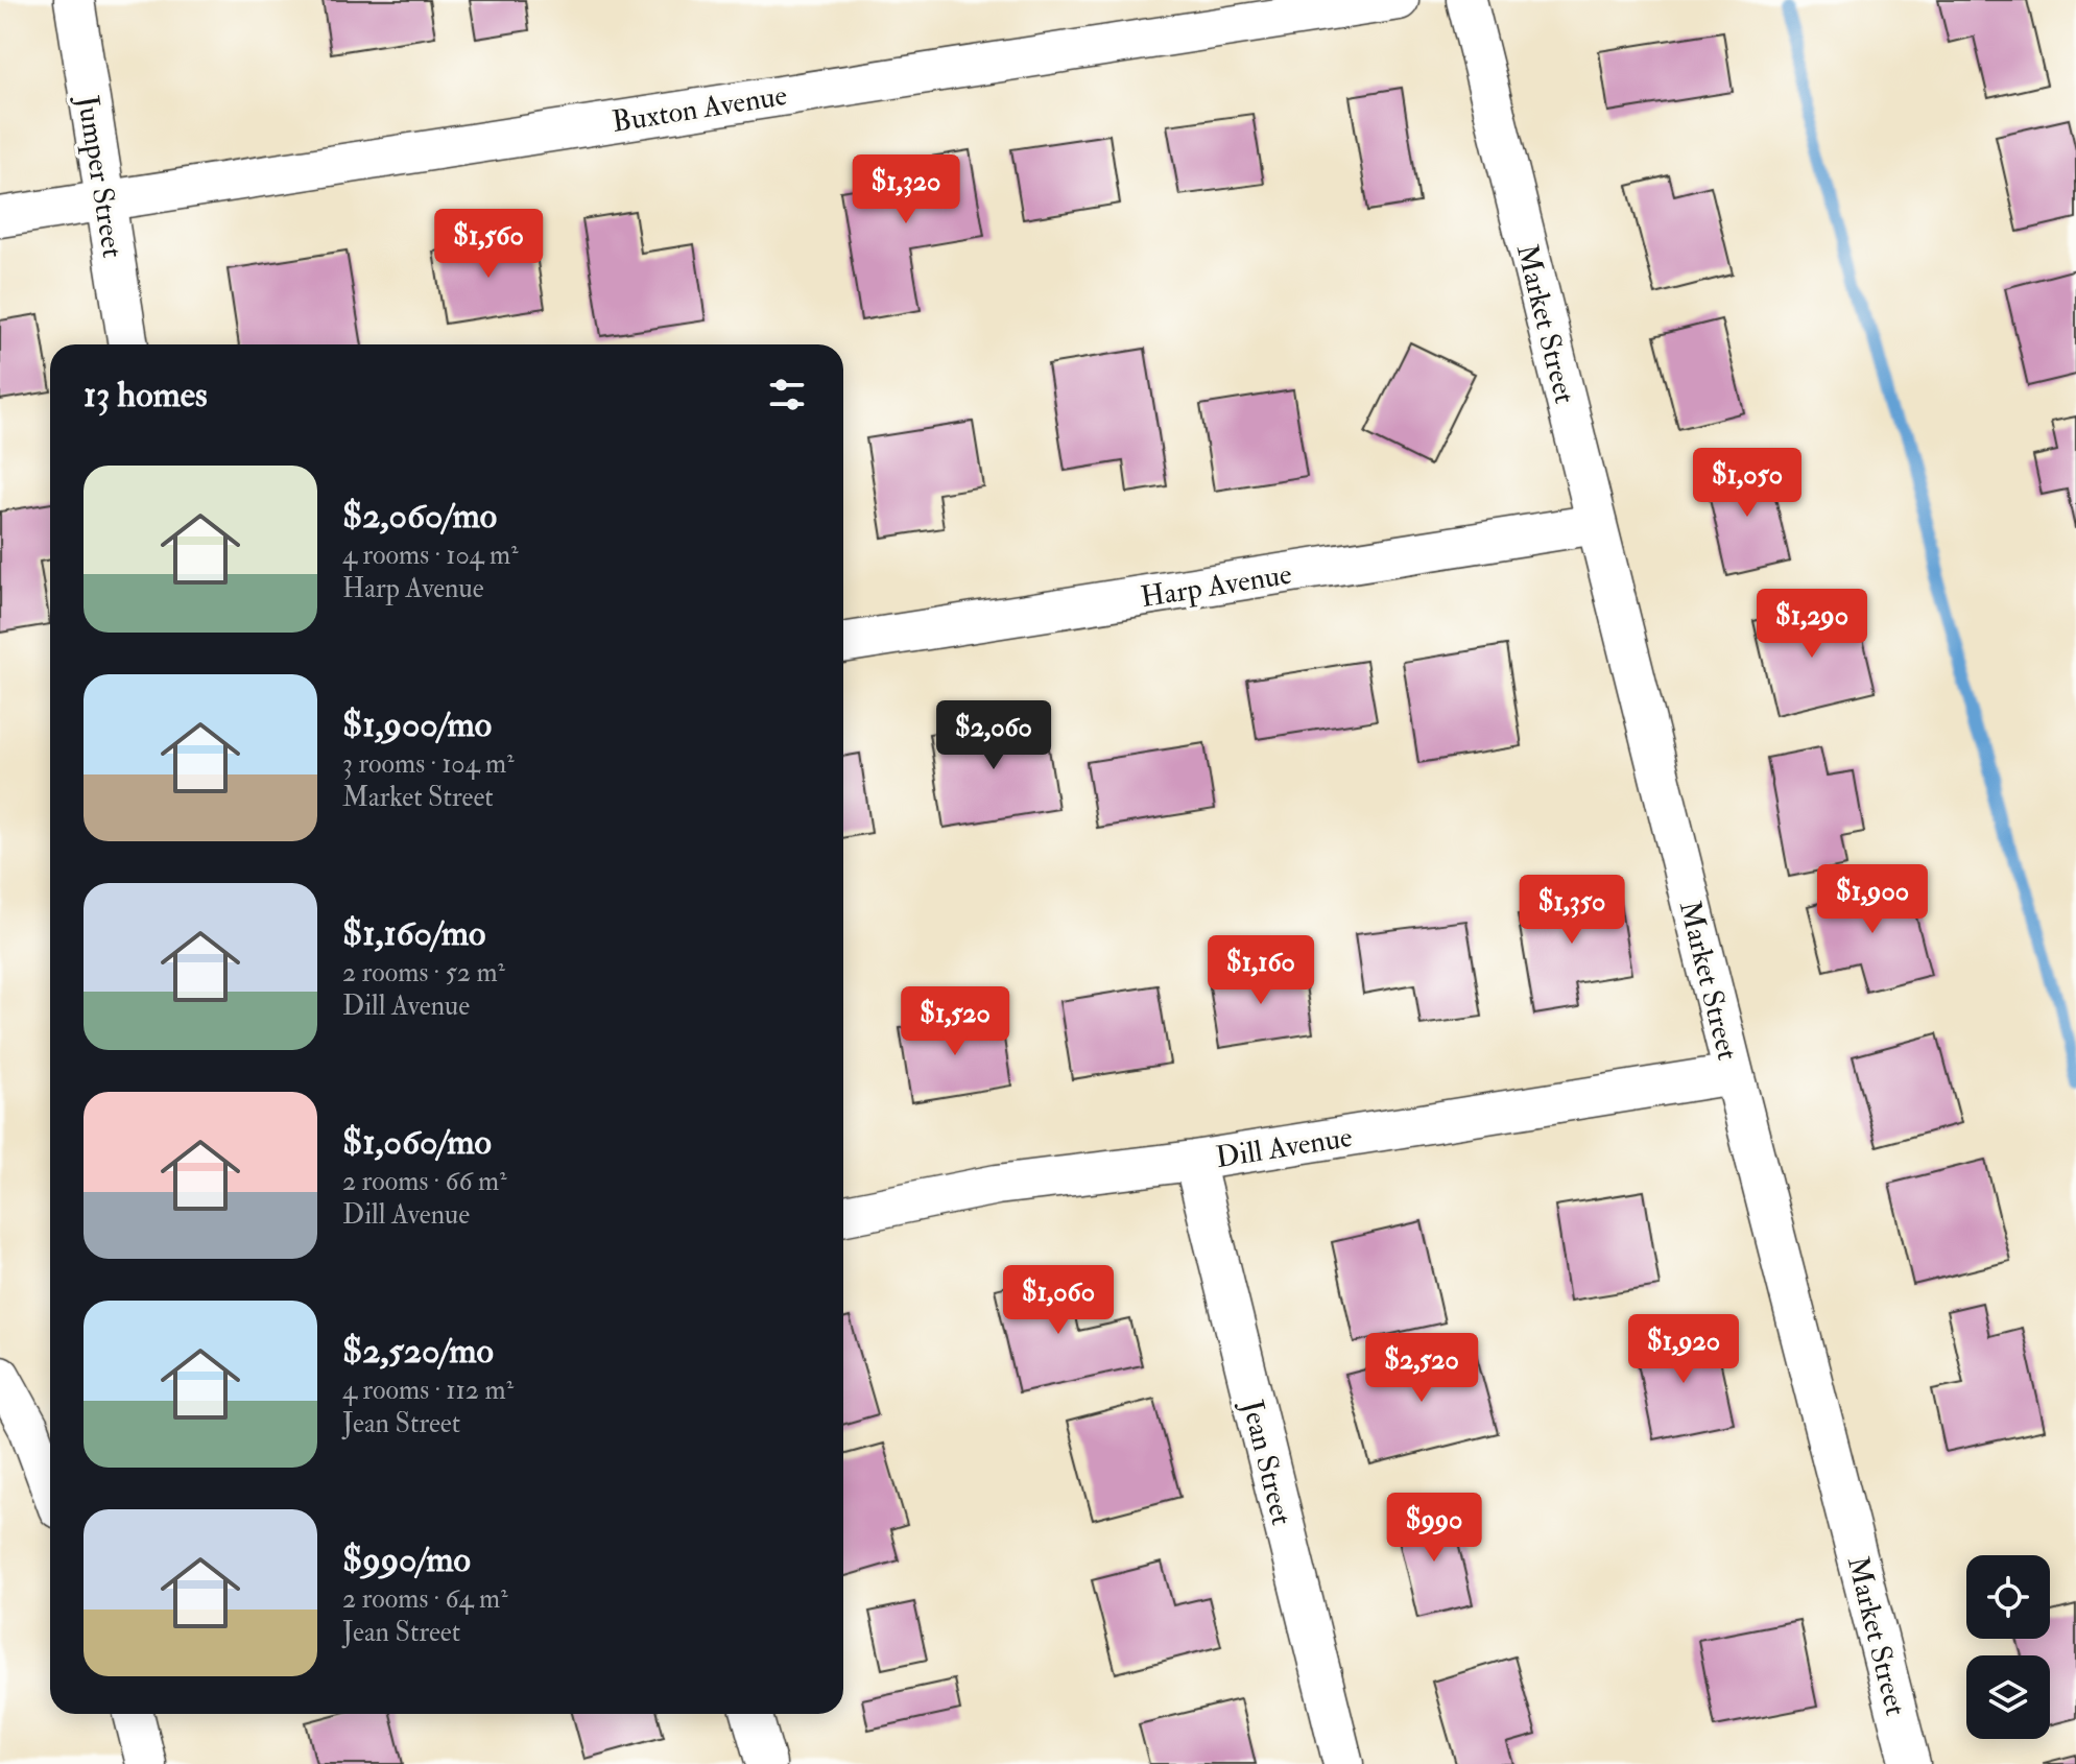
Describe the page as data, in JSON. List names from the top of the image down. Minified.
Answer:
{"streets":{"street":["Buxton Avenue","Jumper Street","Market Street","Harp Avenue","Dill Avenue","Jean Street"]},"crossings":[["Buxton Avenue","Jumper Street"],["Market Street","Harp Avenue"],["Market Street","Dill Avenue"],["Dill Avenue","Jean Street"]],"page":{"price":["$1,320","$1,560","$1,050","$1,290","$2,060","$1,900","$1,350","$1,160","$1,520","$1,060","$1,920","$2,520","$990"],"heading":"13 homes","list":[{"name":"$2,060/mo","note":"4 rooms · 104 m² · Harp Avenue"},{"name":"$1,900/mo","note":"3 rooms · 104 m² · Market Street"},{"name":"$1,160/mo","note":"2 rooms · 52 m² · Dill Avenue"},{"name":"$1,060/mo","note":"2 rooms · 66 m² · Dill Avenue"},{"name":"$2,520/mo","note":"4 rooms · 112 m² · Jean Street"},{"name":"$990/mo","note":"2 rooms · 64 m² · Jean Street"}]}}
